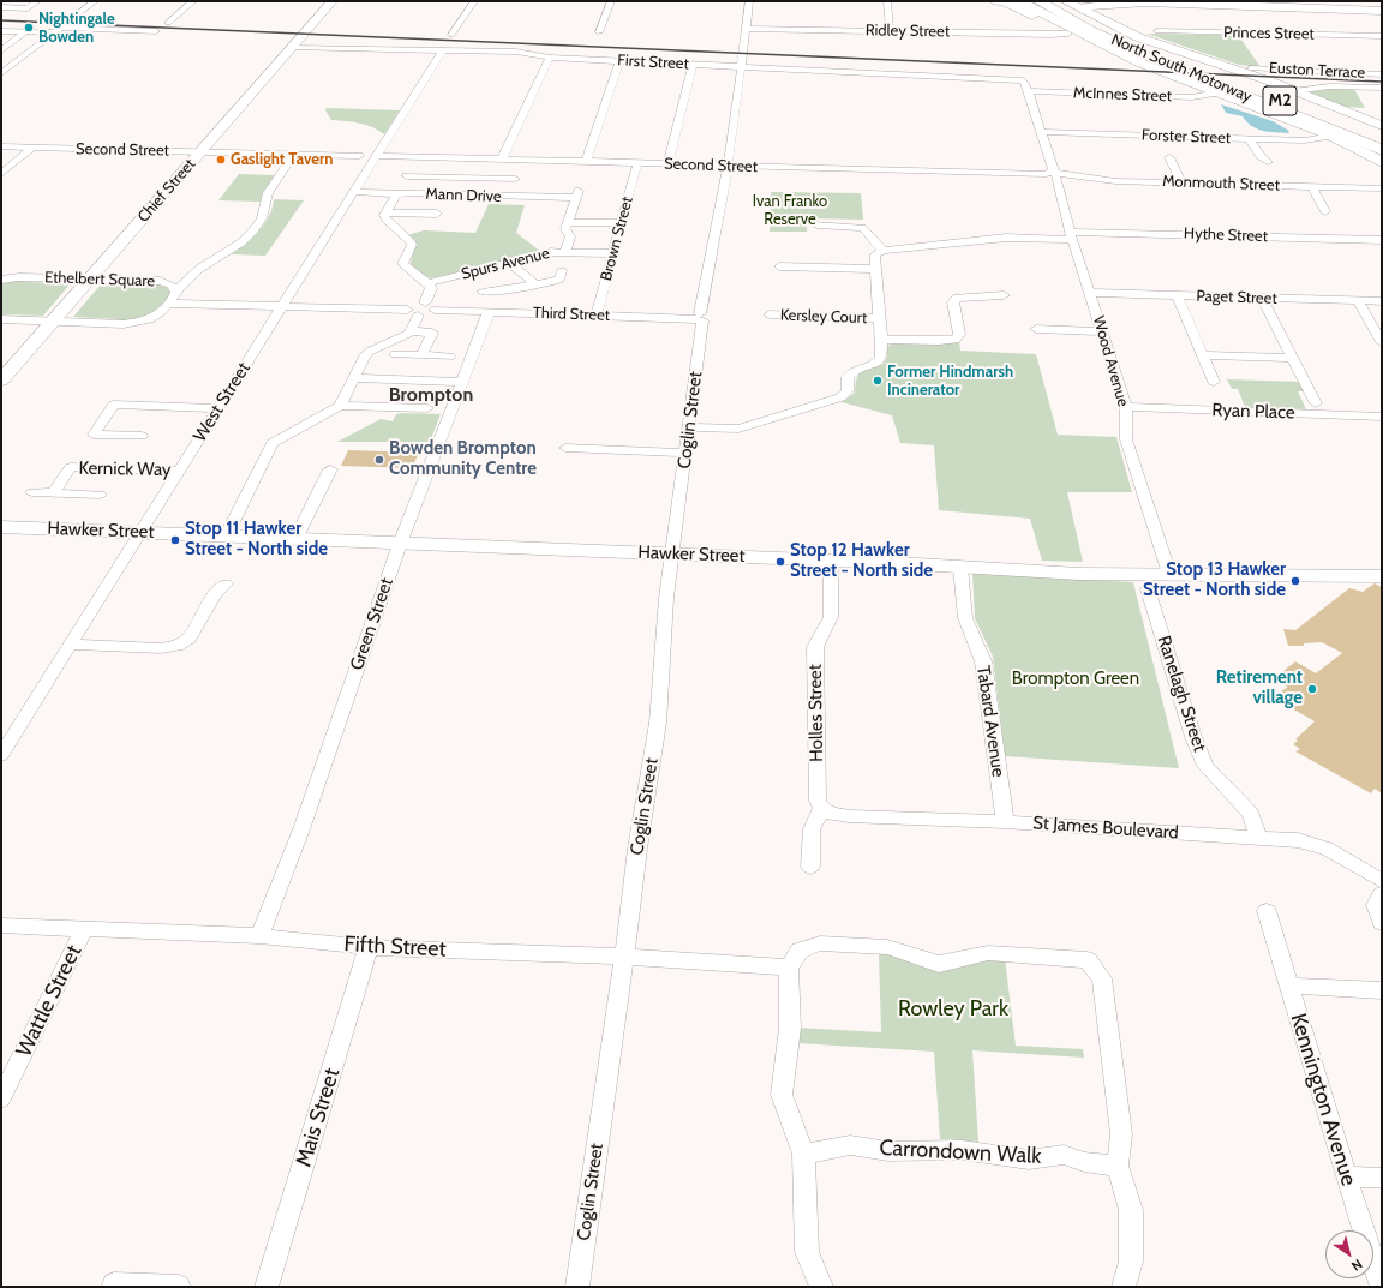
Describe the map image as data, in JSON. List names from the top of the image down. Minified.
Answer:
{"streets":{"highway":["North South Motorway","M2"],"street":["Ridley Street","Princes Street","First Street","Euston Terrace","McInnes Street","Forster Street","Second Street","Monmouth Street","Chief Street","Mann Drive","Hythe Street","Brown Street","Spurs Avenue","Ethelbert Square","Paget Street","Third Street","Kersley Court","Wood Avenue","West Street","Ryan Place","Coglin Street","Kernick Way","Hawker Street","Green Street","Ranelagh Street","Holles Street","Tabard Avenue","St James Boulevard","Fifth Street","Wattle Street","Kennington Avenue","Mais Street","Carrondown Walk"]},"crossings":[["Ridley Street","Coglin Street"],["First Street","McInnes Street"],["First Street","Chief Street"],["First Street","Wood Avenue"],["First Street","West Street"],["First Street","Coglin Street"],["McInnes Street","Wood Avenue"],["Forster Street","Wood Avenue"],["Second Street","Monmouth Street"],["Second Street","Chief Street"],["Second Street","Brown Street"],["Second Street","Wood Avenue"],["Second Street","West Street"],["Second Street","Coglin Street"],["Monmouth Street","Wood Avenue"],["Chief Street","Ethelbert Square"],["Mann Drive","West Street"],["Hythe Street","Wood Avenue"],["Brown Street","Spurs Avenue"],["Brown Street","Third Street"],["Paget Street","Wood Avenue"],["Third Street","Coglin Street"],["Third Street","Green Street"],["Wood Avenue","Ryan Place"],["Wood Avenue","Hawker Street"],["West Street","Kernick Way"],["West Street","Hawker Street"],["Coglin Street","Hawker Street"],["Coglin Street","Fifth Street"],["Hawker Street","Green Street"],["Hawker Street","Holles Street"],["Hawker Street","Tabard Avenue"],["Green Street","Fifth Street"],["Ranelagh Street","St James Boulevard"],["Holles Street","St James Boulevard"],["Tabard Avenue","St James Boulevard"],["Fifth Street","Wattle Street"],["Fifth Street","Mais Street"]],"districts":["Brompton"],"parks":["Ivan Franko Reserve","Brompton Green","Rowley Park"],"places":["Nightingale Bowden","Gaslight Tavern","Former Hindmarsh Incinerator","Bowden Brompton Community Centre","Stop 11 Hawker Street - North side","Stop 12 Hawker Street - North side","Stop 13 Hawker Street - North side","Retirement village"],"north":"bottom right"}
